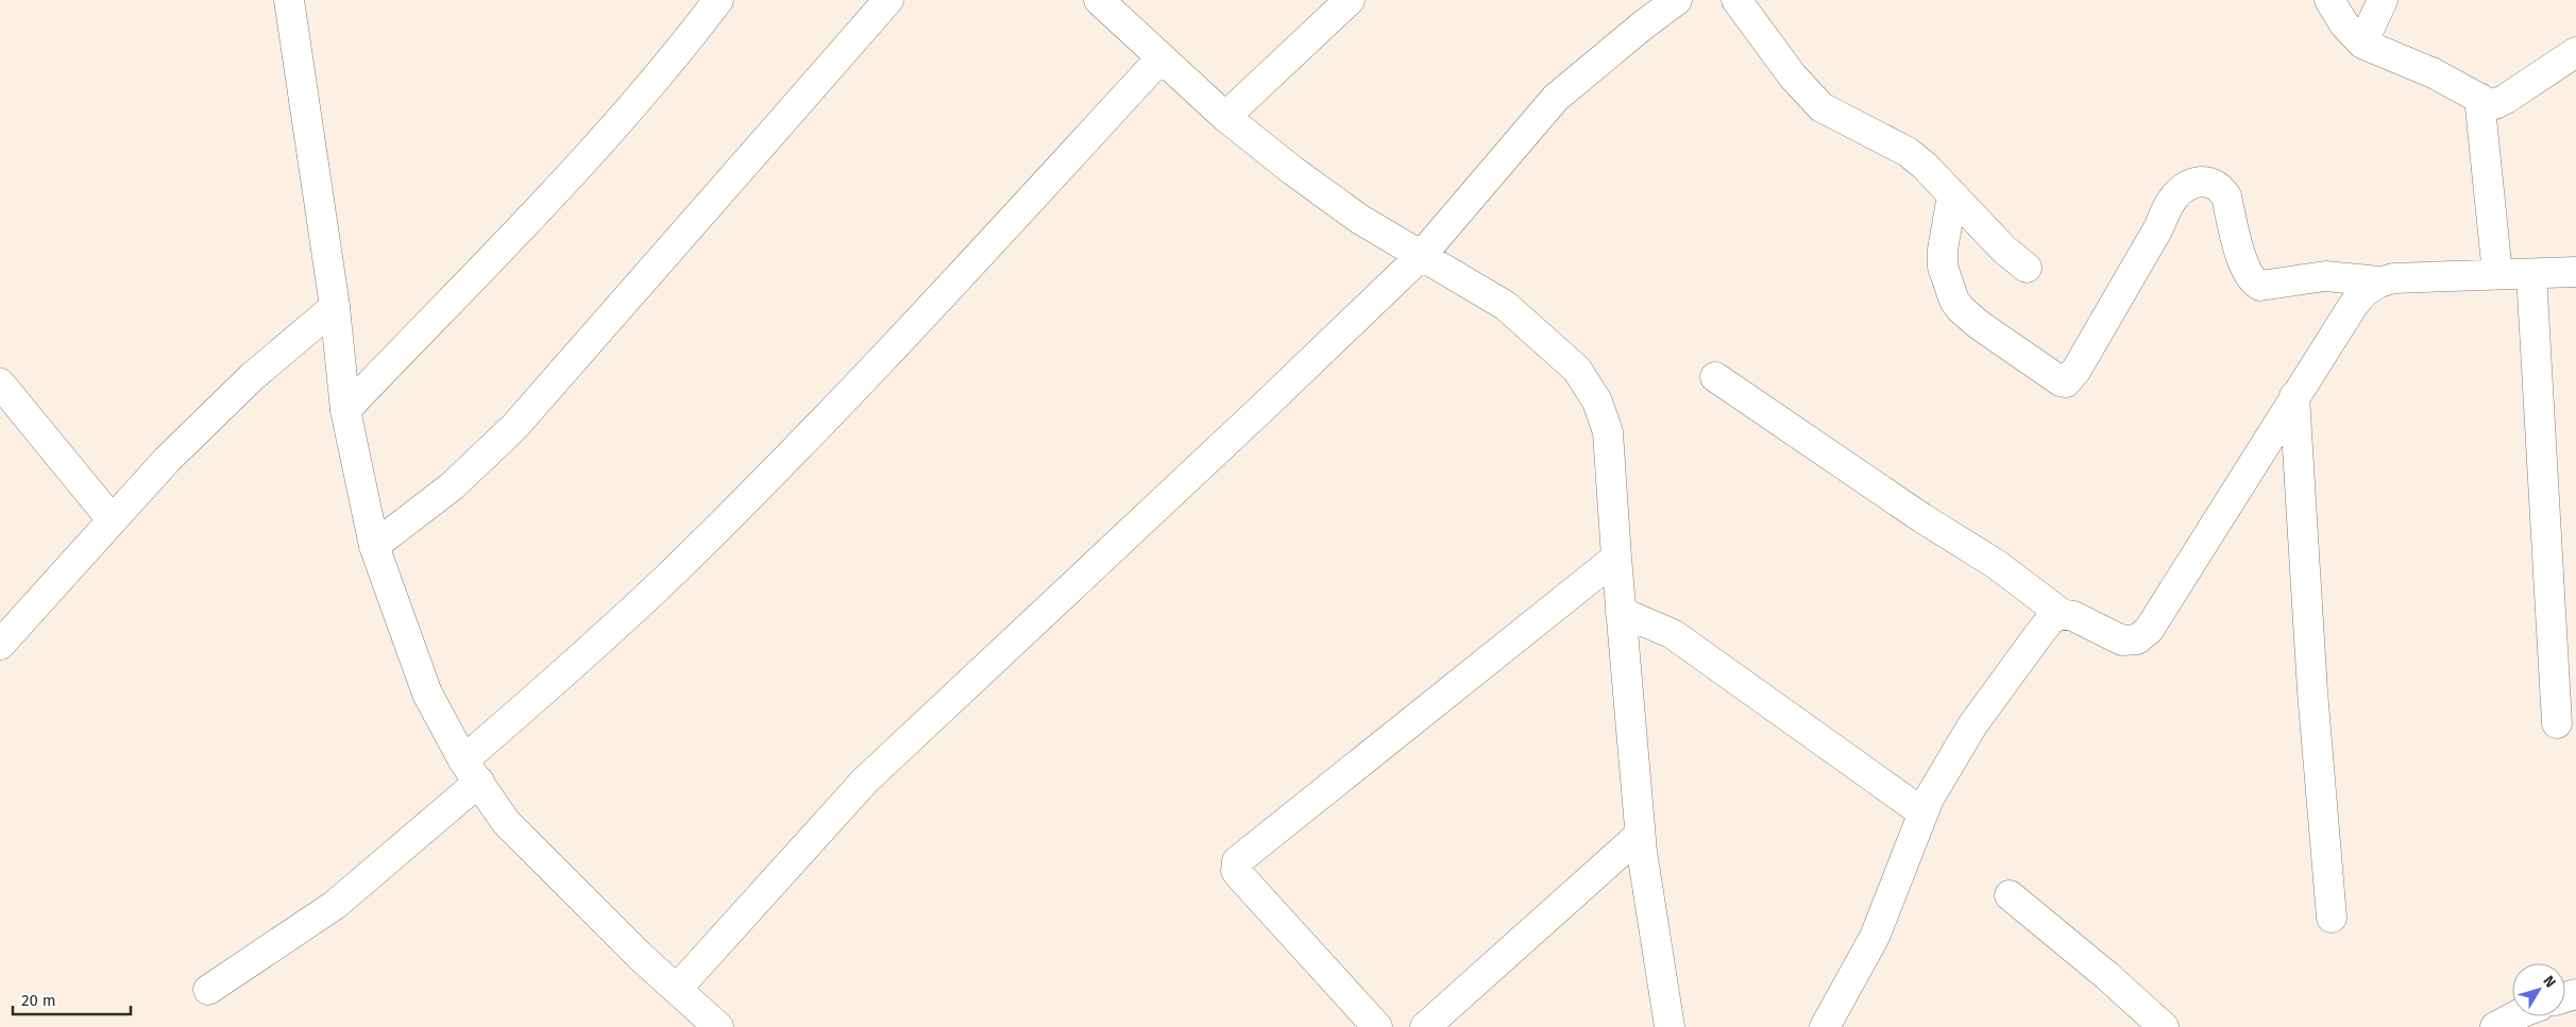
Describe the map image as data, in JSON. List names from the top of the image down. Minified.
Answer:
{"scale_bar":"20 m","north":"top right"}
